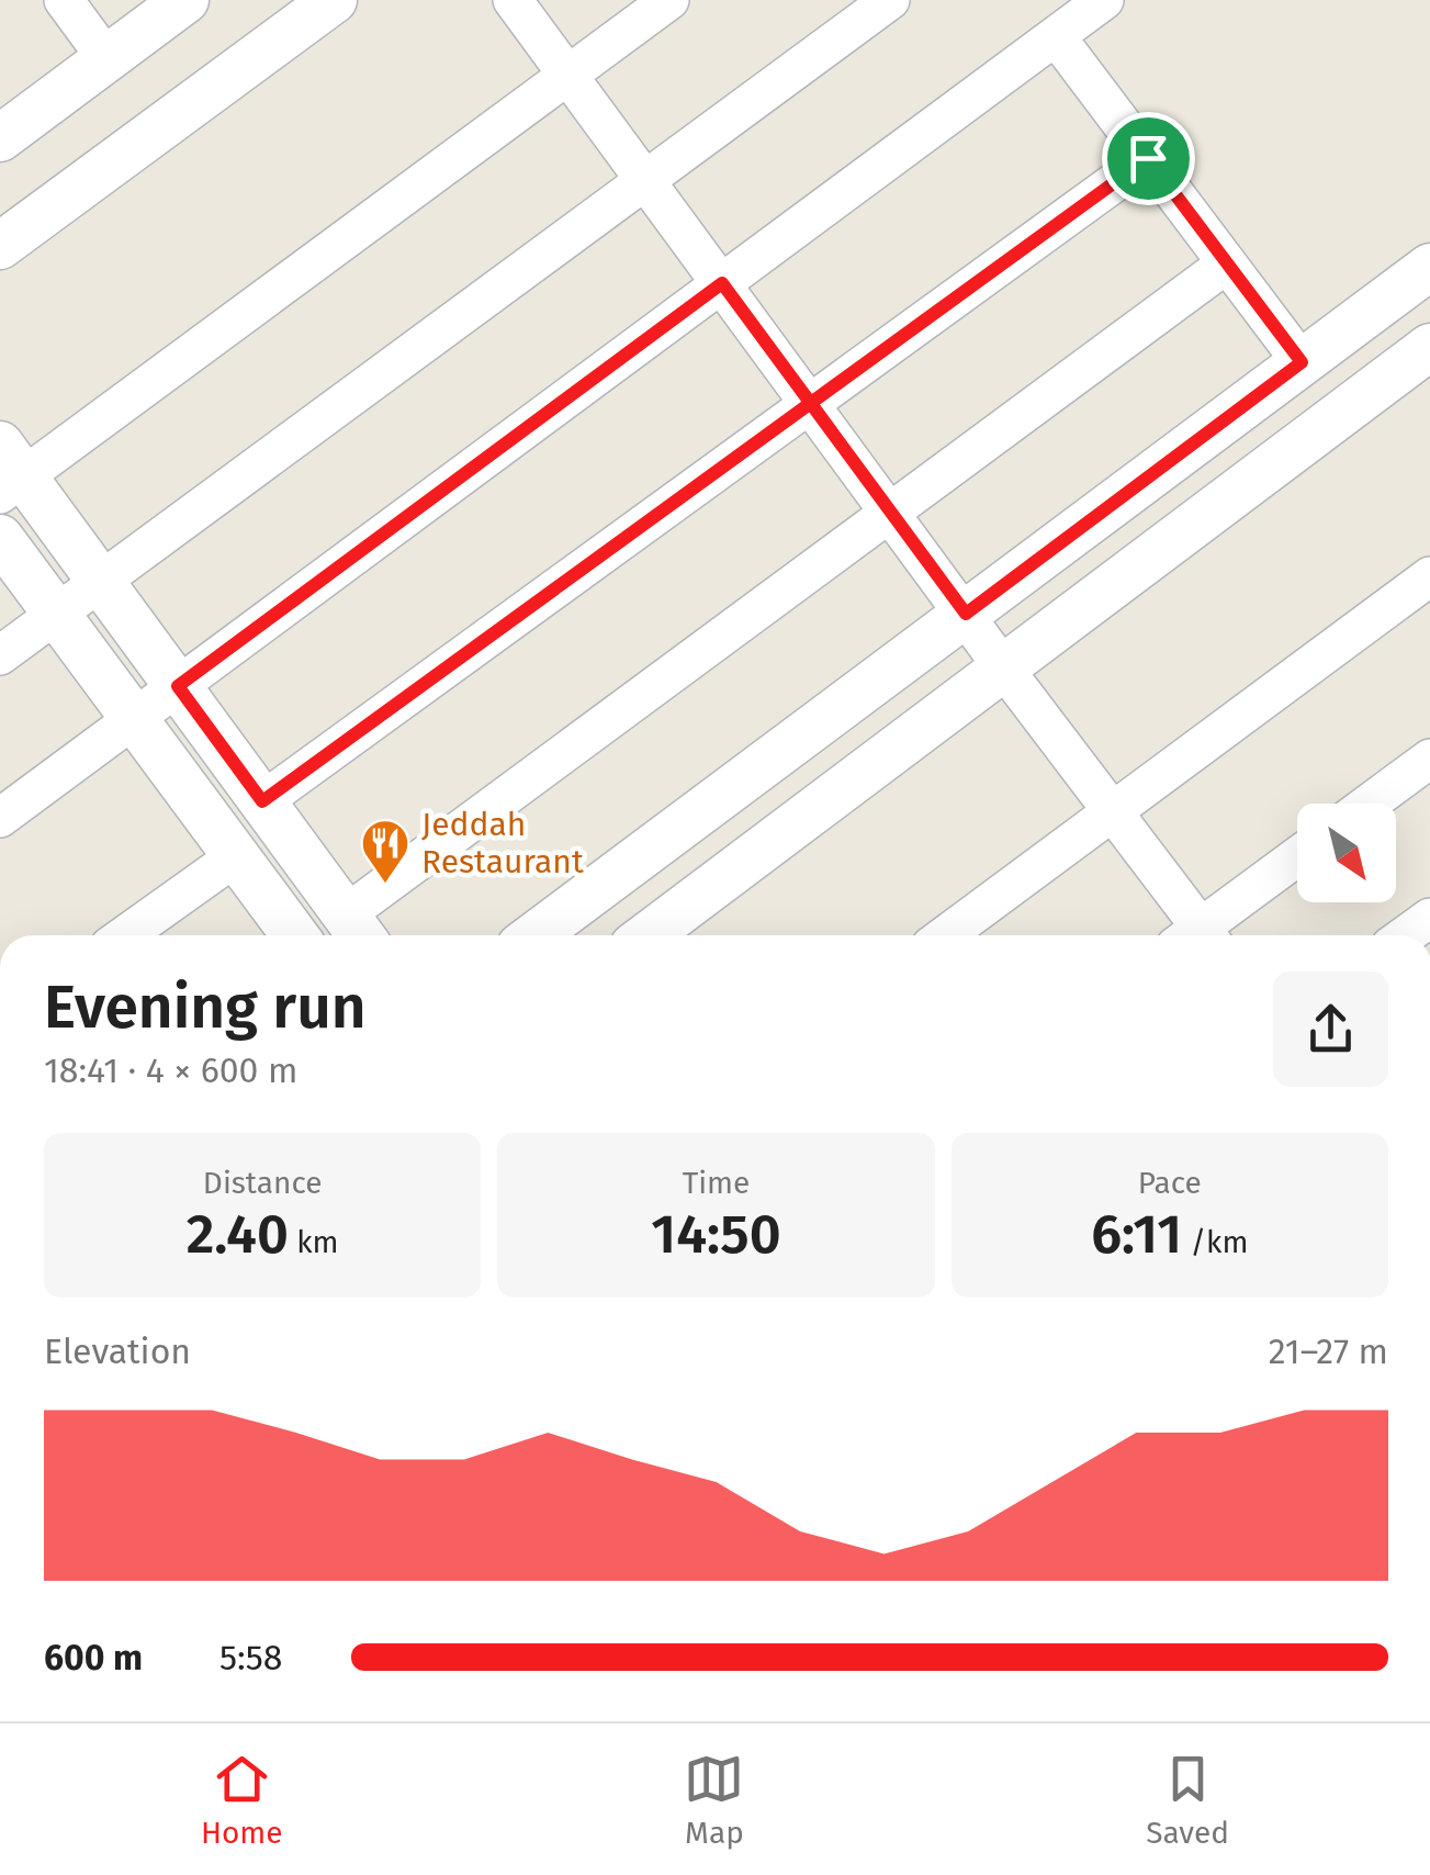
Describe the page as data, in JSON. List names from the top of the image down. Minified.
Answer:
{"places":{"restaurant":["Jeddah Restaurant"]},"north":"bottom right","page":{"heading":["Evening run","18:41 · 4 × 600 m"],"stats":[["Distance","2.40 km"],["Time","14:50"],["Pace","6:11 /km"]],"chart":["Elevation","21–27 m"],"list":[{"name":"600 m","note":"5:58"}],"tabs":["Home","Map","Saved"]}}
